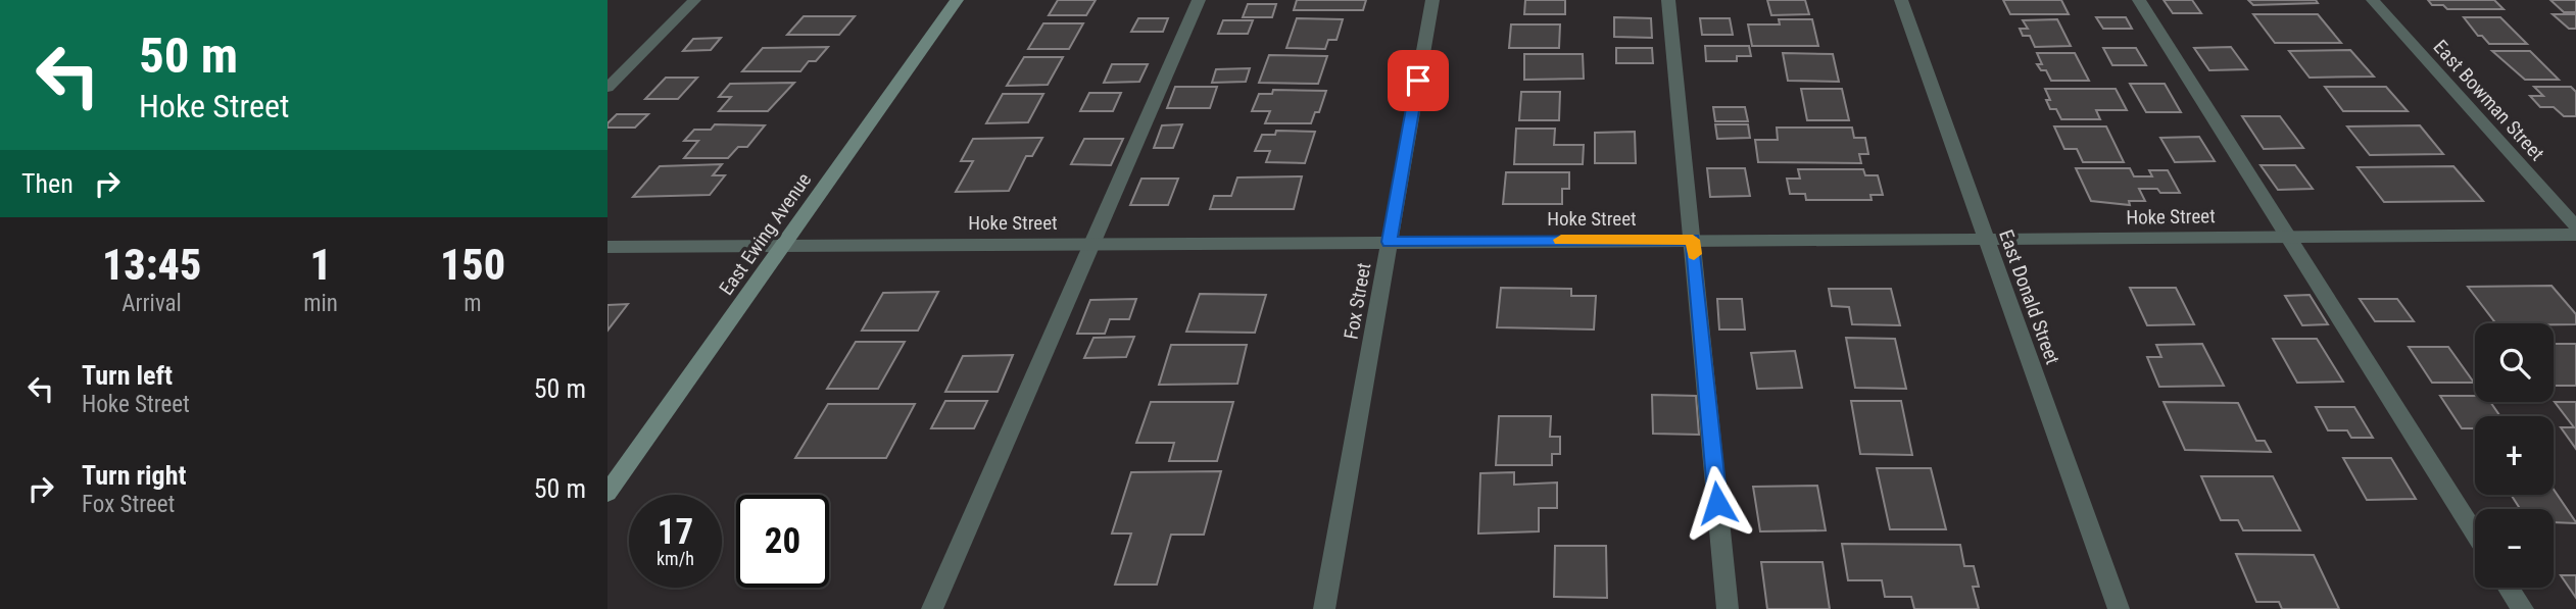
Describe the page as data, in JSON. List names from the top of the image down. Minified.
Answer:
{"streets":{"street":["East Bowman Street","Hoke Street","East Ewing Avenue","East Donald Street","Fox Street"]},"crossings":[["Hoke Street","East Ewing Avenue"],["Hoke Street","East Donald Street"],["Hoke Street","Fox Street"]],"page":{"turn":["50 m","Hoke Street"],"then":"Then","eta":["13:45","Arrival","1","min","150","m"],"map_buttons":["+","−"],"list":[{"name":"Turn left","note":"Hoke Street","value":"50 m"},{"name":"Turn right","note":"Fox Street","value":"50 m"}],"speed":"17 km/h","limit":"20"}}
